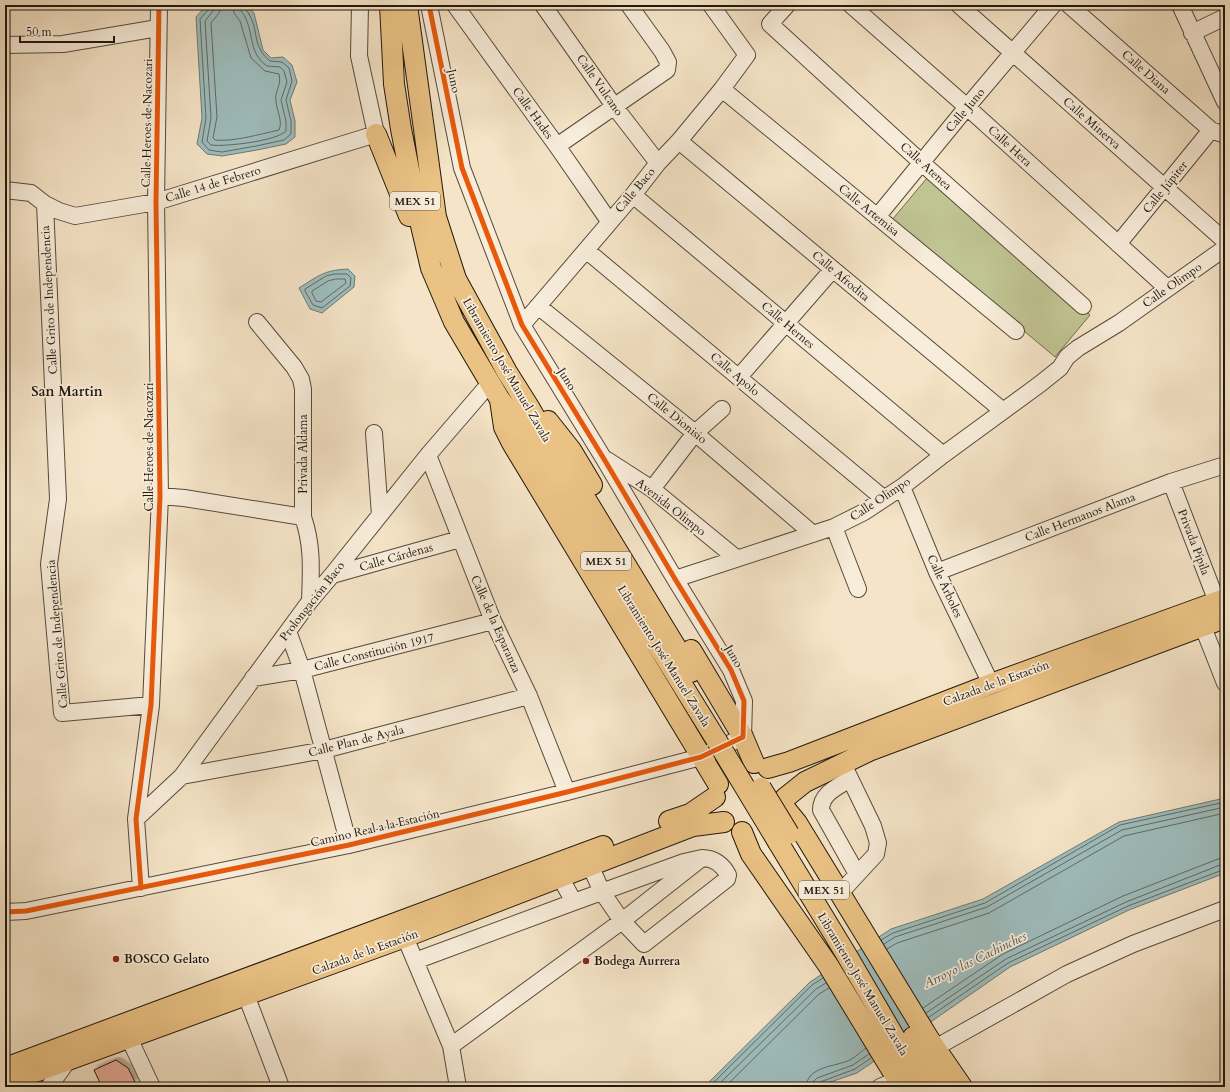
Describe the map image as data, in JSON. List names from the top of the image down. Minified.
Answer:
{"streets":{"main road":["MEX 51","Libramiento José Manuel Zavala","Calzada de la Estación"],"street":["Calle Diana","Juno","Calle Vulcano","Calle Juno","Calle Hades","Calle Heroes de Nacozari","Calle Minerva","Calle Hera","Calle Atenea","Calle 14 de Febrero","Calle Júpiter","Calle Baco","Calle Artemisa","Calle Afrodita","Calle Olimpo","Calle Grito de Independencia","Calle Hernes","Calle Apolo","Calle Dionisio","Privada Aldama","Avenida Olimpo","Calle Hermanos Alama","Privada Pípila","Calle Cárdenas","Calle Árboles","Prolongación Baco","Calle de la Esparanza","Calle Constitución 1917","Calle Plan de Ayala","Camino Real a la Estación"]},"crossings":[["Calle Diana","Calle Júpiter"],["Juno","Calle Baco"],["Juno","Calle Olimpo"],["Juno","Libramiento José Manuel Zavala"],["Juno","Avenida Olimpo"],["Juno","Camino Real a la Estación"],["Calle Vulcano","Calle Baco"],["Calle Juno","Calle Minerva"],["Calle Juno","Calle Hera"],["Calle Juno","Calle Atenea"],["Calle Juno","Calle Artemisa"],["Calle Hades","Calle Baco"],["Calle Heroes de Nacozari","Calle 14 de Febrero"],["Calle Heroes de Nacozari","Calle Grito de Independencia"],["Calle Heroes de Nacozari","Prolongación Baco"],["Calle Heroes de Nacozari","Camino Real a la Estación"],["Calle Minerva","Calle Júpiter"],["Calle Hera","Calle Júpiter"],["Calle Hera","Calle Olimpo"],["Calle 14 de Febrero","Calle Grito de Independencia"],["Calle Baco","Calle Artemisa"],["Calle Baco","Calle Afrodita"],["Calle Baco","Calle Hernes"],["Calle Baco","Calle Apolo"],["Calle Baco","Calle Dionisio"],["Calle Afrodita","Calle Olimpo"],["Calle Olimpo","Calle Hernes"],["Calle Olimpo","Calle Apolo"],["Calle Olimpo","Calle Dionisio"],["Calle Olimpo","Avenida Olimpo"],["Calle Olimpo","Calle Árboles"],["Libramiento José Manuel Zavala","Prolongación Baco"],["Libramiento José Manuel Zavala","Camino Real a la Estación"],["Privada Aldama","Prolongación Baco"],["Calle Hermanos Alama","Privada Pípila"],["Calle Hermanos Alama","Calle Árboles"],["Privada Pípila","Calzada de la Estación"],["Calle Cárdenas","Prolongación Baco"],["Calle Cárdenas","Calle de la Esparanza"],["Calle Árboles","Calzada de la Estación"],["Prolongación Baco","Calle de la Esparanza"],["Prolongación Baco","Calle Constitución 1917"],["Prolongación Baco","Calle Plan de Ayala"],["Calle de la Esparanza","Calle Constitución 1917"],["Calle de la Esparanza","Calle Plan de Ayala"],["Calle de la Esparanza","Camino Real a la Estación"]],"districts":["San Martin"],"water":["Arroyo las Cachinches"],"places":["BOSCO Gelato","Bodega Aurrera"],"scale_bar":"50 m"}
